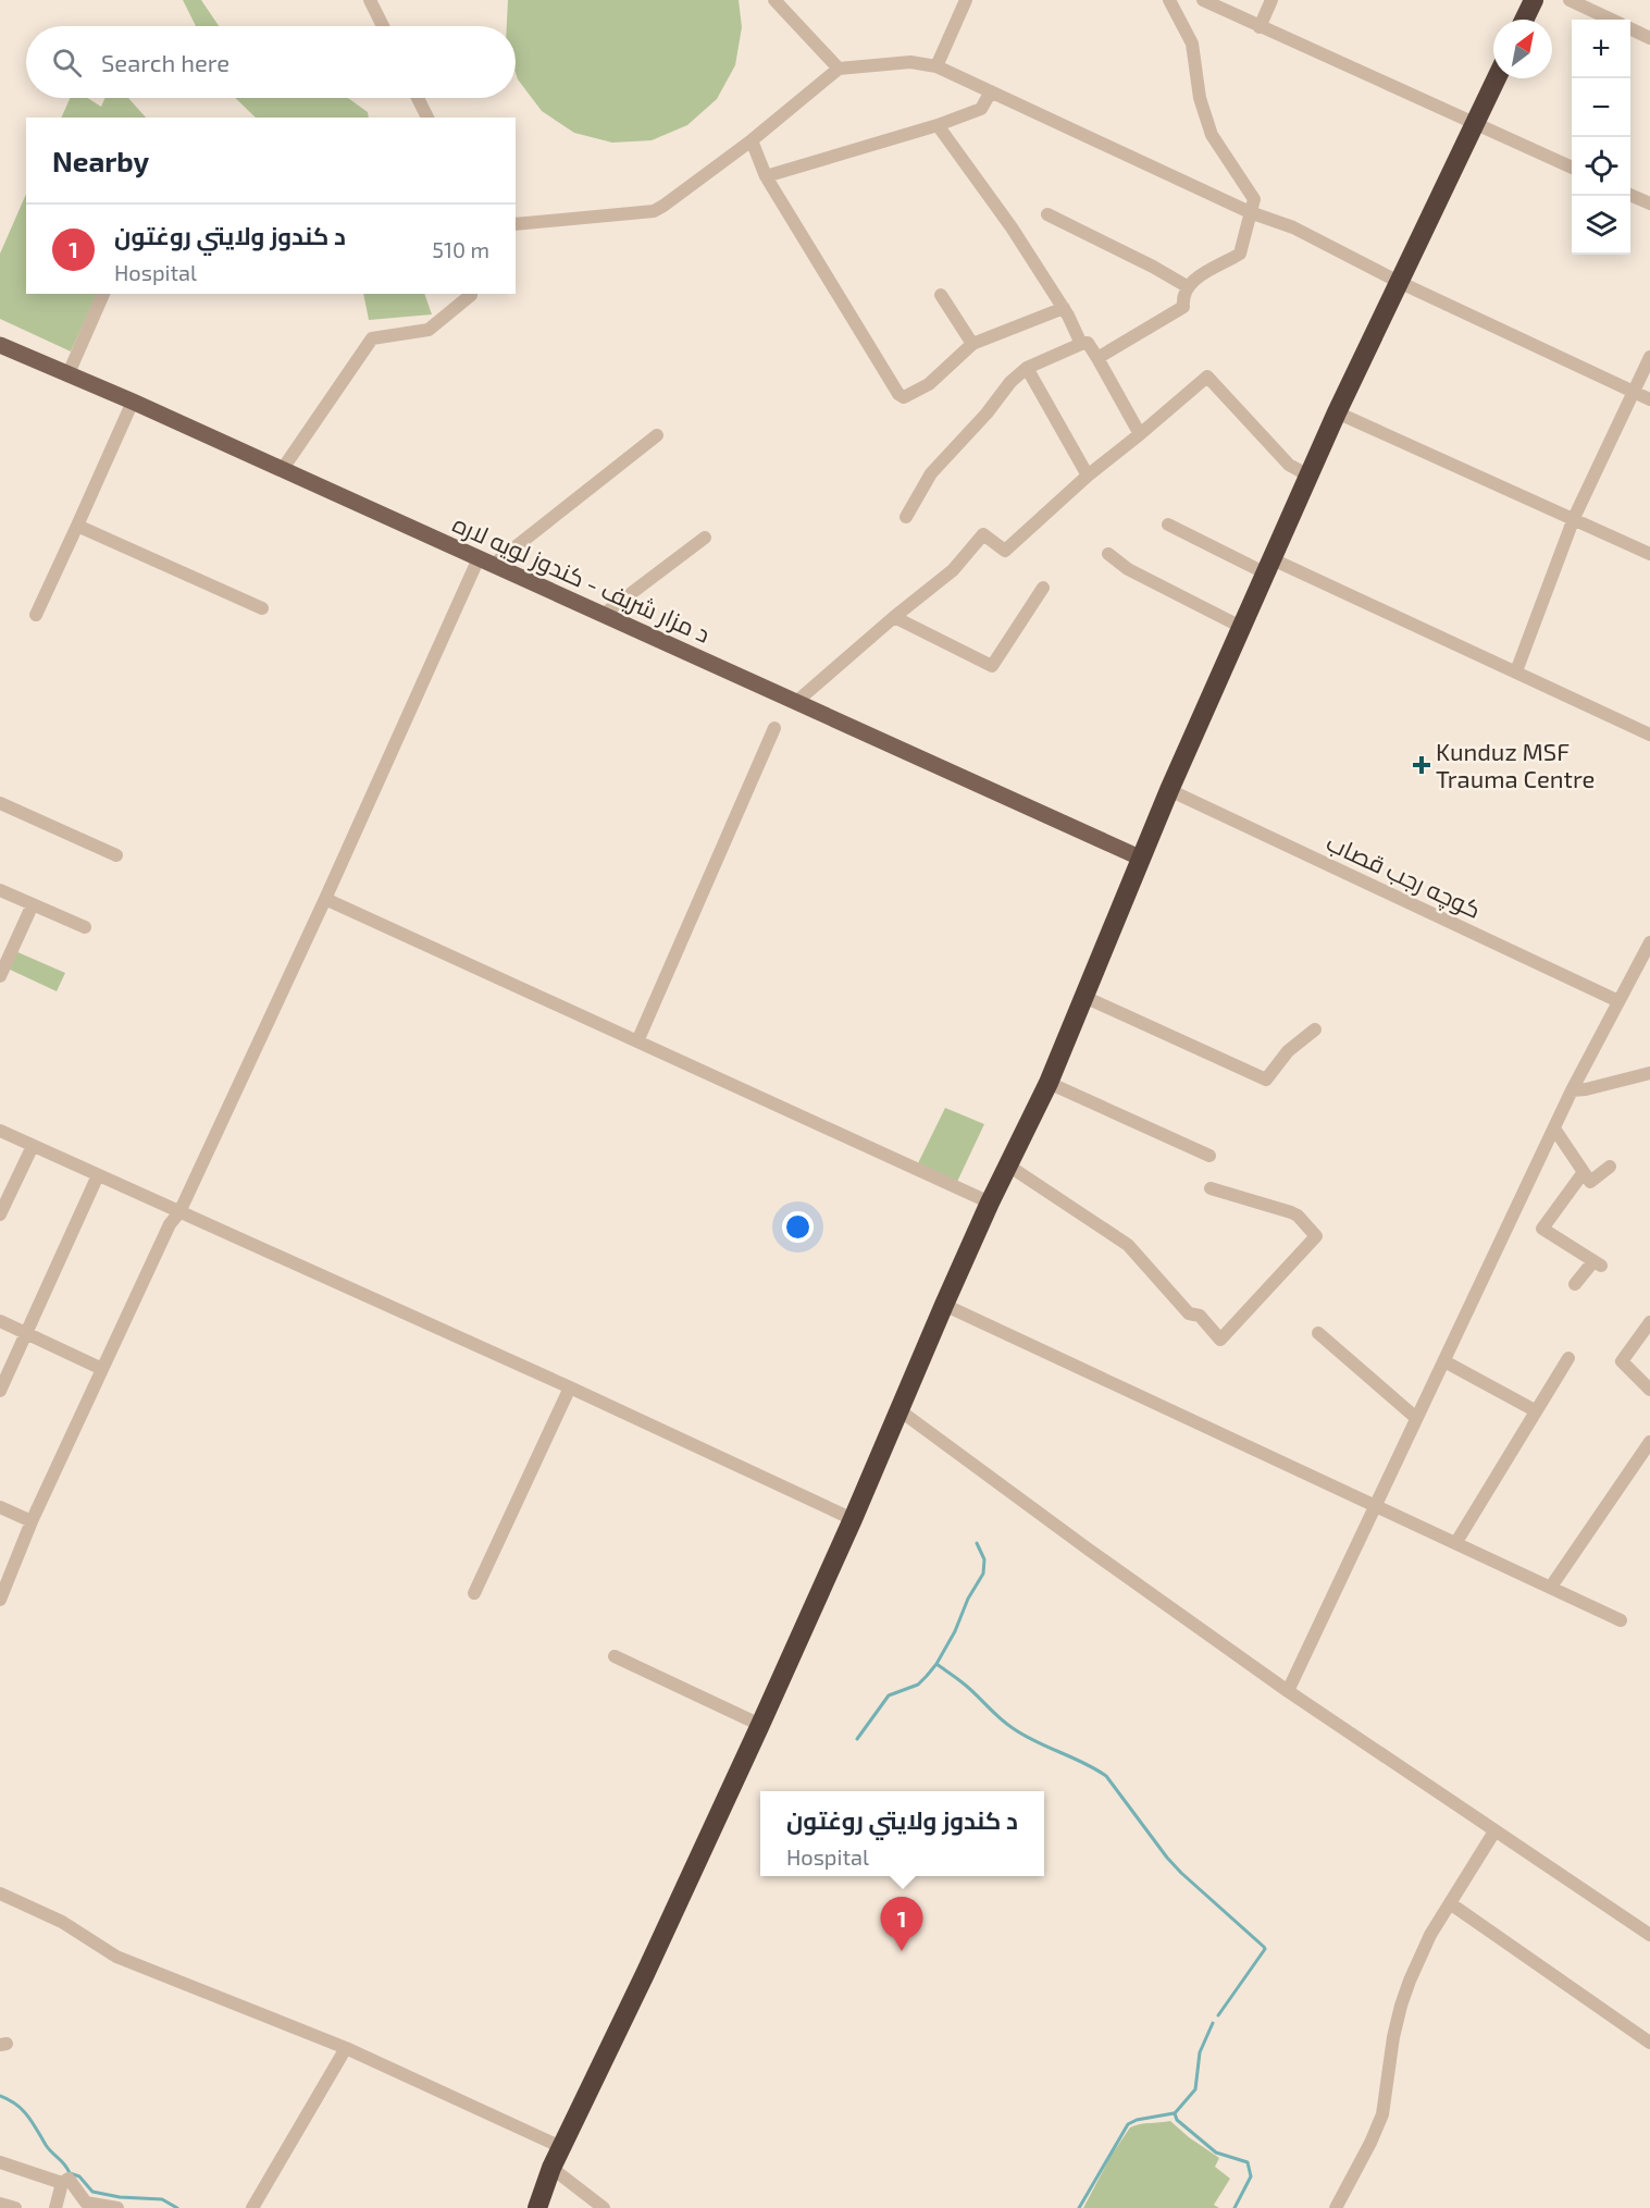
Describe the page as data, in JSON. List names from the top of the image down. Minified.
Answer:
{"streets":{"main road":["د مزار شریف - کندوز لویه لاره"],"street":["کوچه رجب قصاب"]},"places":{"health":["Kunduz MSF Trauma Centre"]},"north":"top right","page":{"map_buttons":["+","−"],"search":"Search here","heading":"Nearby","list":[{"mark":"1","name":"د کندوز ولایتي روغتون","note":"Hospital","value":"510 m"}],"popup":["د کندوز ولایتي روغتون","Hospital"],"pins":"1"}}
